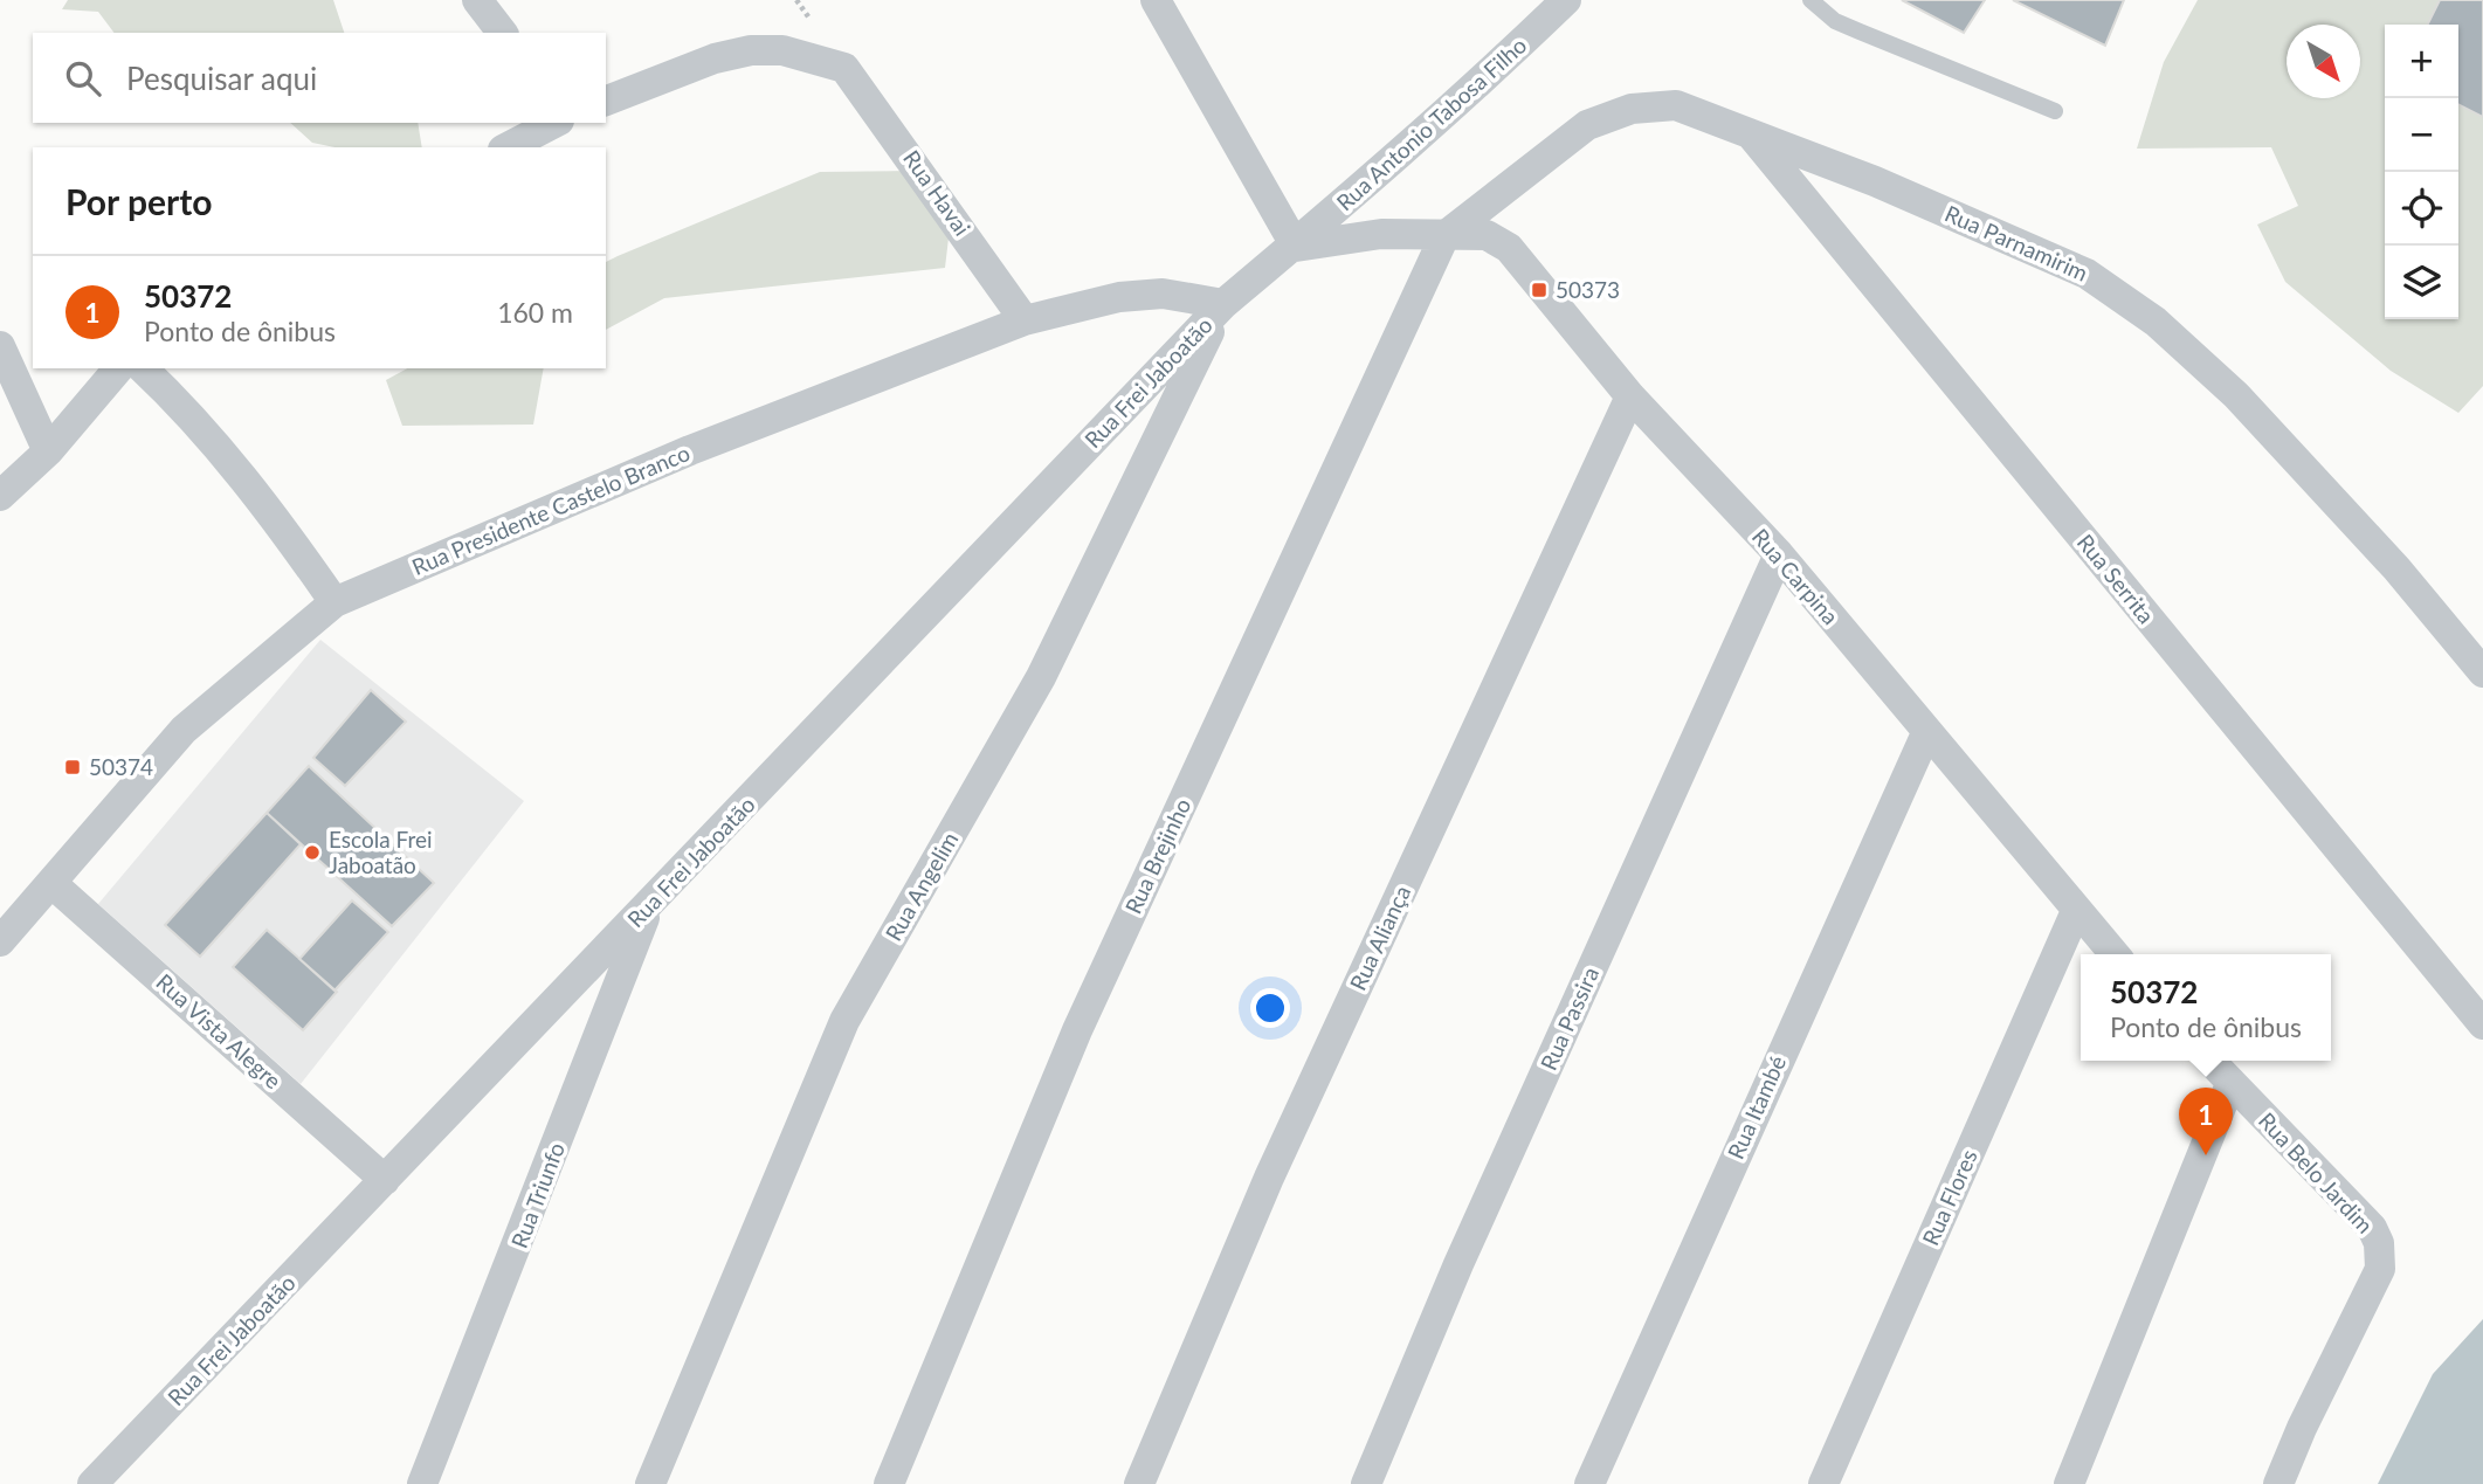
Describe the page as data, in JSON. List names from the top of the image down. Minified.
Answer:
{"streets":{"street":["Rua Antonio Tabosa Filho","Rua Havai","Rua Parnamirim","Rua Frei Jaboatão","Rua Presidente Castelo Branco","Rua Carpina","Rua Serrita","Rua Brejinho","Rua Angelim","Rua Aliança","Rua Passira","Rua Vista Alegre","Rua Itambé","Rua Belo Jardim","Rua Triunfo","Rua Flores"]},"crossings":[["Rua Antonio Tabosa Filho","Rua Frei Jaboatão"],["Rua Antonio Tabosa Filho","Rua Carpina"],["Rua Havai","Rua Presidente Castelo Branco"],["Rua Parnamirim","Rua Carpina"],["Rua Parnamirim","Rua Serrita"],["Rua Parnamirim","Rua Brejinho"],["Rua Frei Jaboatão","Rua Presidente Castelo Branco"],["Rua Frei Jaboatão","Rua Carpina"],["Rua Frei Jaboatão","Rua Angelim"],["Rua Frei Jaboatão","Rua Vista Alegre"],["Rua Frei Jaboatão","Rua Triunfo"],["Rua Presidente Castelo Branco","Rua Angelim"],["Rua Presidente Castelo Branco","Rua Vista Alegre"],["Rua Carpina","Rua Brejinho"],["Rua Carpina","Rua Aliança"],["Rua Carpina","Rua Passira"],["Rua Carpina","Rua Itambé"],["Rua Carpina","Rua Flores"]],"places":{"transit":["50373","50374"],"other":["Escola Frei Jaboatão"]},"north":"bottom right","page":{"map_buttons":["+","−"],"search":"Pesquisar aqui","heading":"Por perto","list":[{"mark":"1","name":"50372","note":"Ponto de ônibus","value":"160 m"}],"popup":["50372","Ponto de ônibus"],"pins":"1"}}
